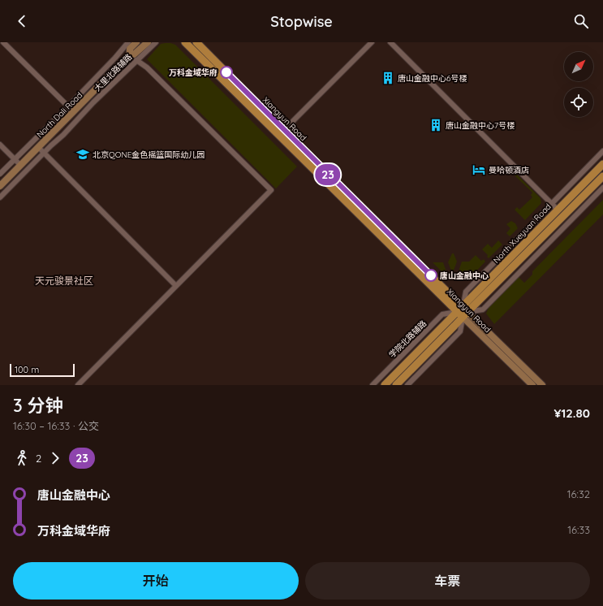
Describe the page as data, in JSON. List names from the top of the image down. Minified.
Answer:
{"streets":{"main road":["North Dali Road","Xiangyun Road","North Xueyuan Road"],"street":["大里北路辅路","学院北路辅路"]},"crossings":[["大里北路辅路","North Dali Road"],["Xiangyun Road","North Xueyuan Road"],["Xiangyun Road","学院北路辅路"],["North Xueyuan Road","学院北路辅路"]],"districts":["天元骏景社区"],"places":{"other":["万科金域华府","唐山金融中心"],"building":["唐山金融中心6号楼","唐山金融中心7号楼"],"school or university":["北京QONE金色摇篮国际幼儿园"],"hotel":["曼哈顿酒店"]},"lines":["bus line 23"],"scale_bar":"100 m","north":"top right","page":{"header":"Stopwise","on_map":"23","scale":"100 m","heading":["3 分钟","16:30 – 16:33 · 公交","¥12.80"],"legs":["2","23"],"list":[{"name":"唐山金融中心","value":"16:32"},{"name":"万科金域华府","value":"16:33"}],"buttons":["开始","车票"]}}
